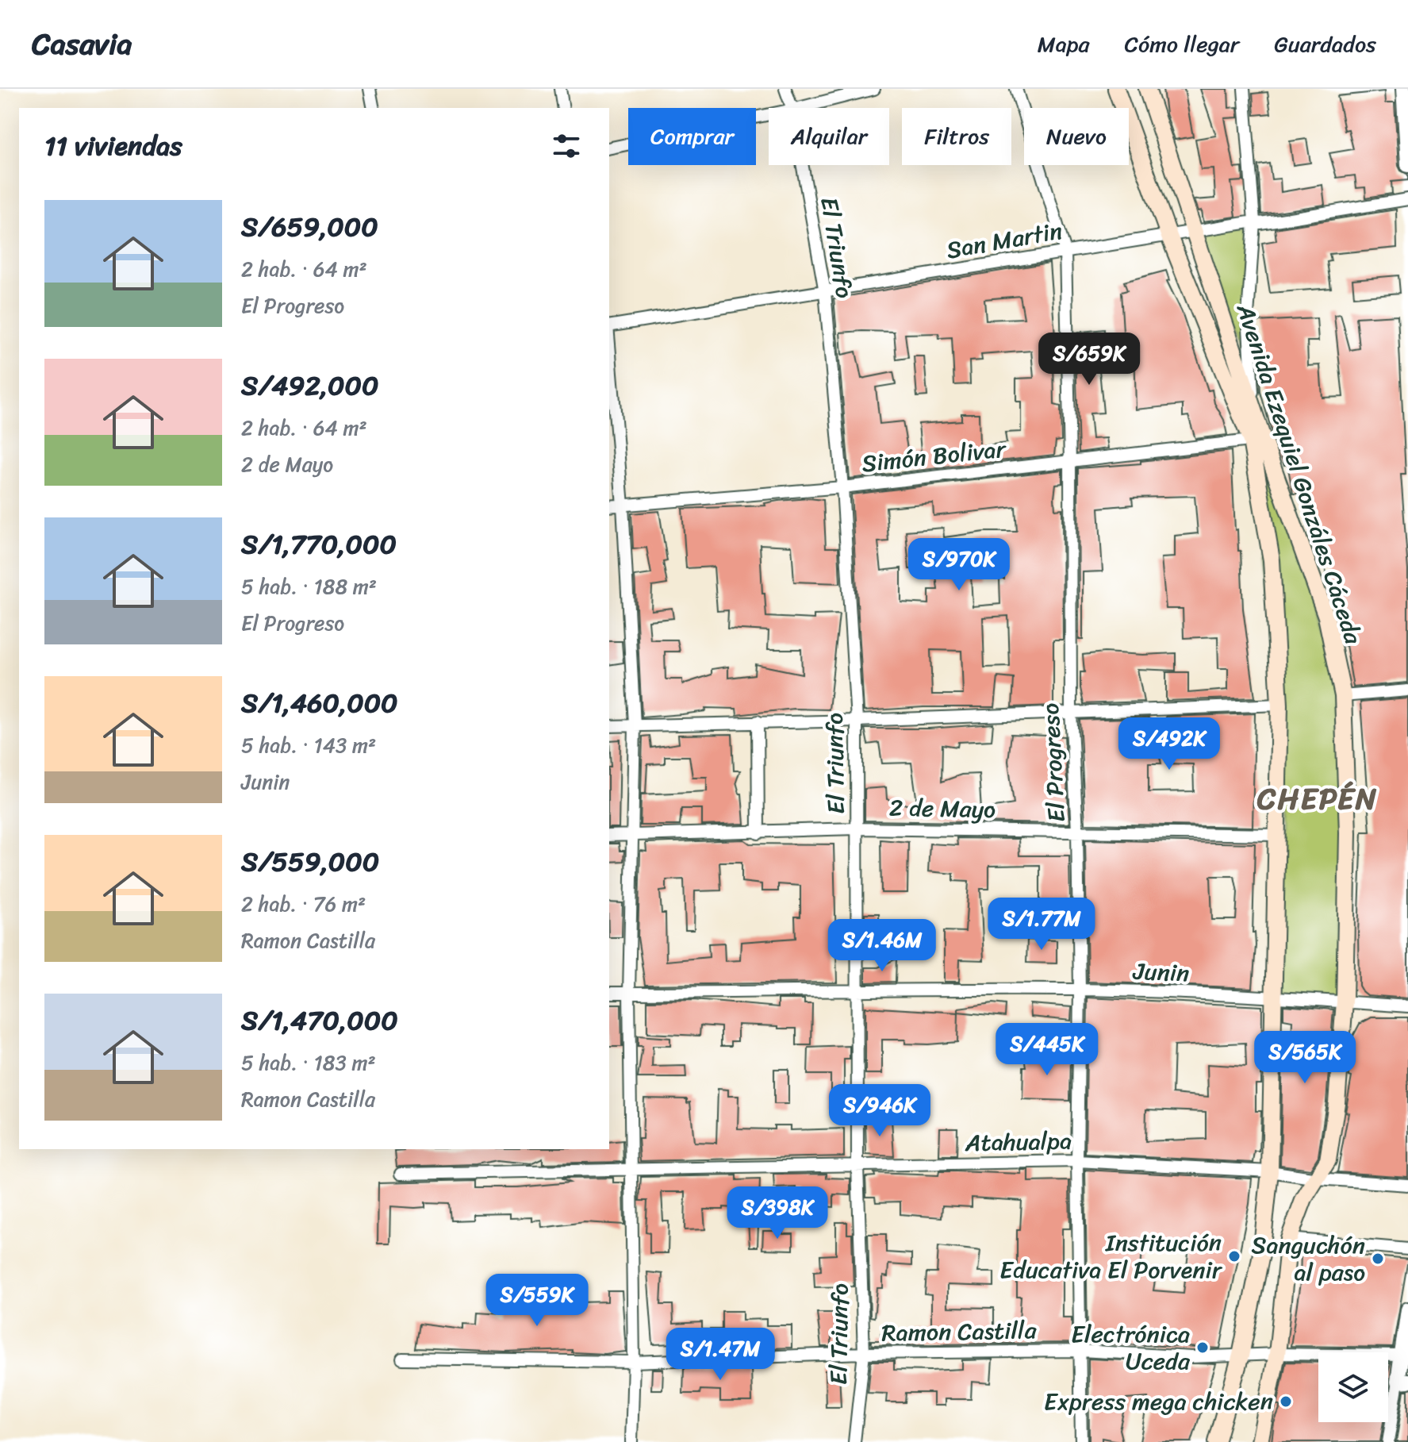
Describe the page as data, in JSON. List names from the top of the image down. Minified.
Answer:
{"streets":{"main road":["Avenida Ezequiel Gonzáles Cáceda"],"street":["San Martin","El Triunfo","Simón Bolivar","El Progreso","2 de Mayo","Junin","Atahualpa","Ramon Castilla"]},"crossings":[["San Martin","El Triunfo"],["San Martin","Avenida Ezequiel Gonzáles Cáceda"],["San Martin","El Progreso"],["El Triunfo","Simón Bolivar"],["El Triunfo","2 de Mayo"],["El Triunfo","Junin"],["El Triunfo","Atahualpa"],["El Triunfo","Ramon Castilla"],["Simón Bolivar","Avenida Ezequiel Gonzáles Cáceda"],["Simón Bolivar","El Progreso"],["Avenida Ezequiel Gonzáles Cáceda","2 de Mayo"],["Avenida Ezequiel Gonzáles Cáceda","Junin"],["Avenida Ezequiel Gonzáles Cáceda","Atahualpa"],["Avenida Ezequiel Gonzáles Cáceda","Ramon Castilla"],["El Progreso","2 de Mayo"],["El Progreso","Junin"],["El Progreso","Atahualpa"],["El Progreso","Ramon Castilla"]],"districts":["CHEPÉN"],"places":["Institución Educativa El Porvenir","Sanguchón al paso","Electrónica Uceda","Express mega chicken"],"page":{"header":"Casavia","nav":["Mapa","Cómo llegar","Guardados"],"chip":["Comprar","Alquilar","Filtros","Nuevo"],"heading":"11 viviendas","list":[{"name":"S/659,000","note":"2 hab. · 64 m² · El Progreso"},{"name":"S/492,000","note":"2 hab. · 64 m² · 2 de Mayo"},{"name":"S/1,770,000","note":"5 hab. · 188 m² · El Progreso"},{"name":"S/1,460,000","note":"5 hab. · 143 m² · Junin"},{"name":"S/559,000","note":"2 hab. · 76 m² · Ramon Castilla"},{"name":"S/1,470,000","note":"5 hab. · 183 m² · Ramon Castilla"}],"price":["S/659K","S/970K","S/492K","S/1.77M","S/1.46M","S/445K","S/565K","S/946K","S/398K","S/559K","S/1.47M"]}}
